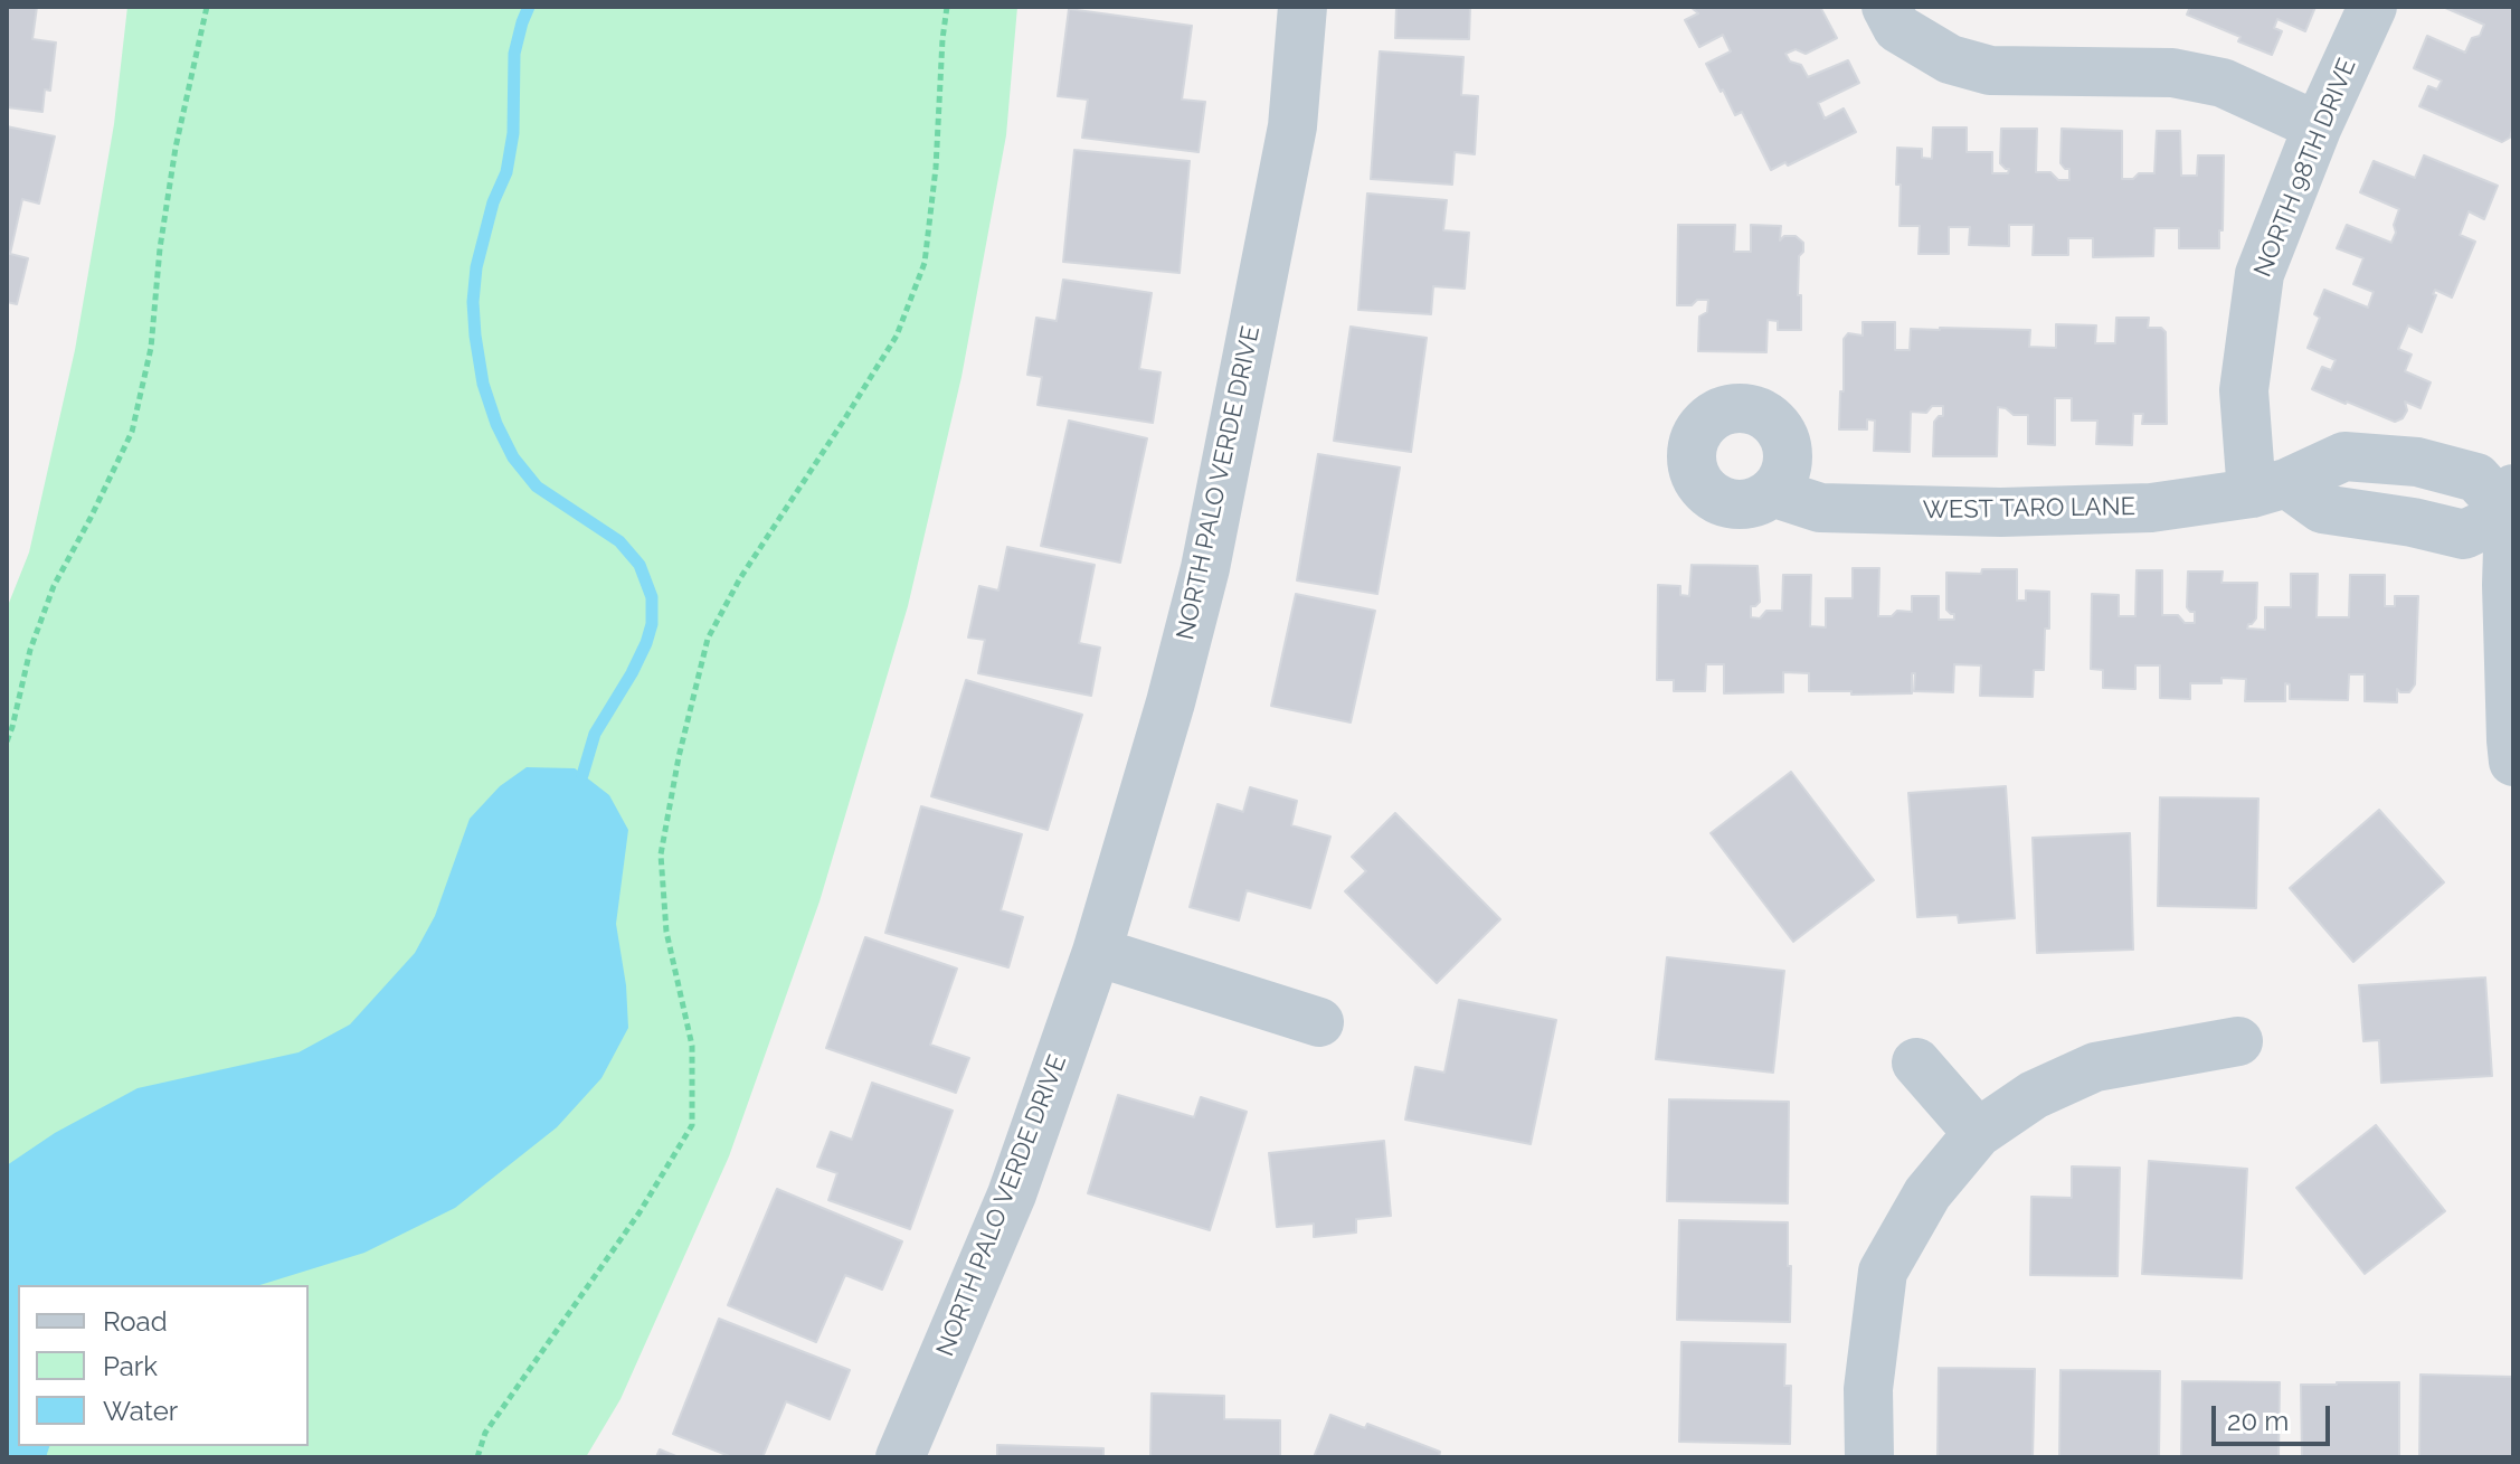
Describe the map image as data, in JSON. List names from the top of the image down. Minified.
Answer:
{"streets":{"street":["NORTH 98TH DRIVE","NORTH PALO VERDE DRIVE","WEST TARO LANE"]},"crossings":[["NORTH 98TH DRIVE","WEST TARO LANE"]],"legend":["Road","Park","Water"],"scale_bar":"20 m"}
